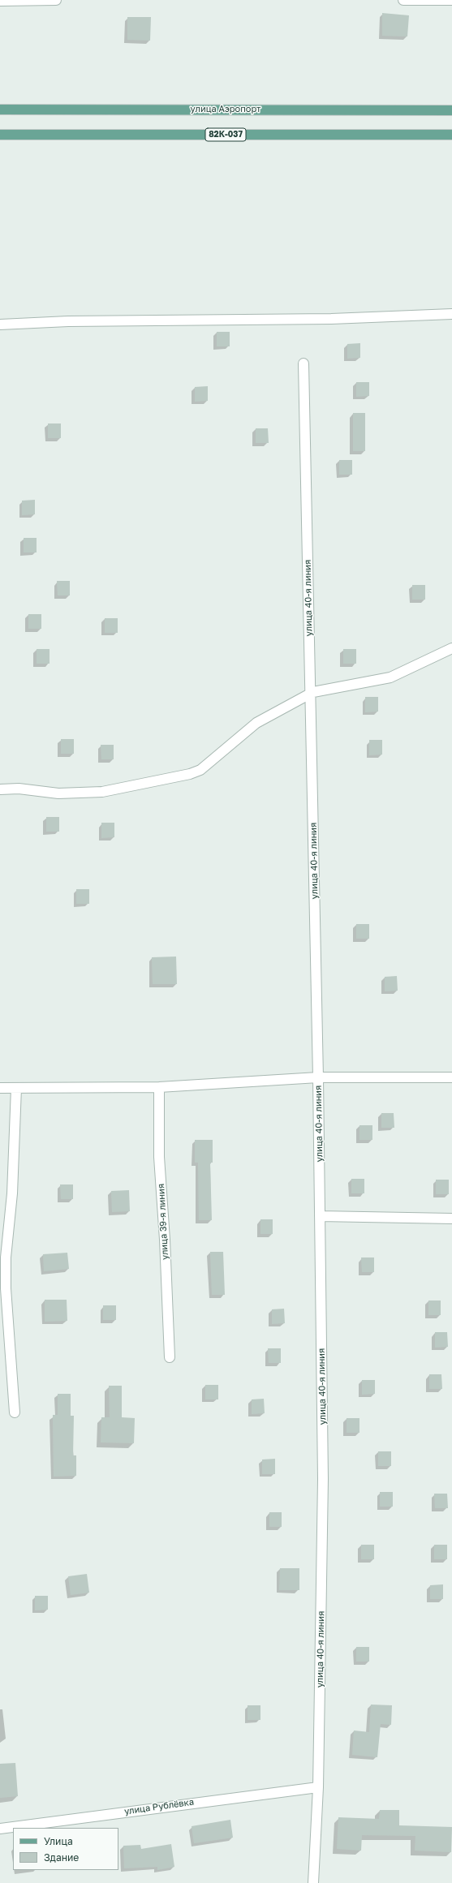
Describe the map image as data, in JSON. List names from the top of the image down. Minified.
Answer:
{"streets":{"main road":["улица Аэропорт","82К-037"],"street":["улица 40-я линия","улица 39-я линия","улица Рублёвка"]},"crossings":[["улица 40-я линия","улица Рублёвка"]],"legend":["Улица","Здание"]}
